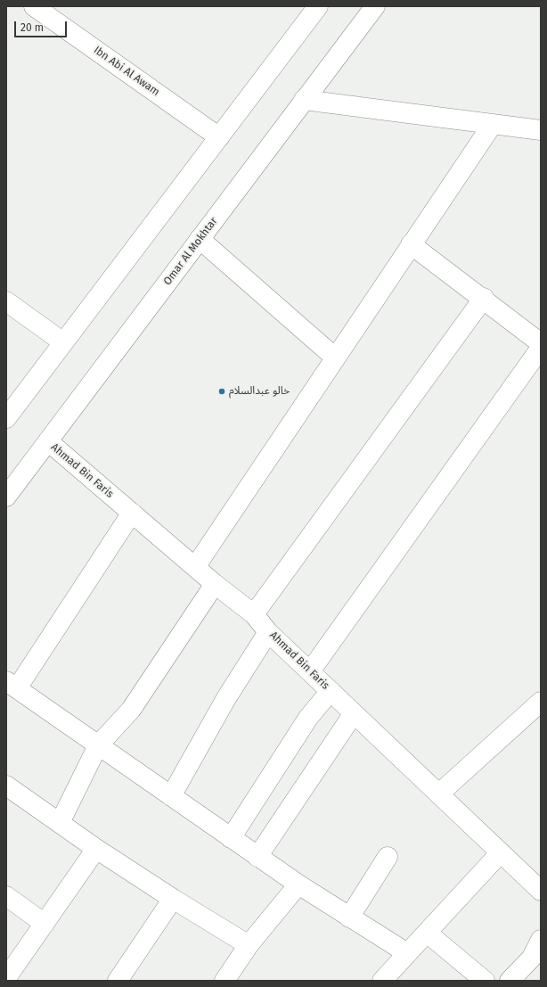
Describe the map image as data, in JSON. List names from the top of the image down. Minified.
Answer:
{"streets":{"street":["Ibn Abi Al Awam","Omar Al Mokhtar","Ahmad Bin Faris"]},"crossings":[["Omar Al Mokhtar","Ahmad Bin Faris"]],"places":["خالو عبدالسلام"],"scale_bar":"20 m"}
